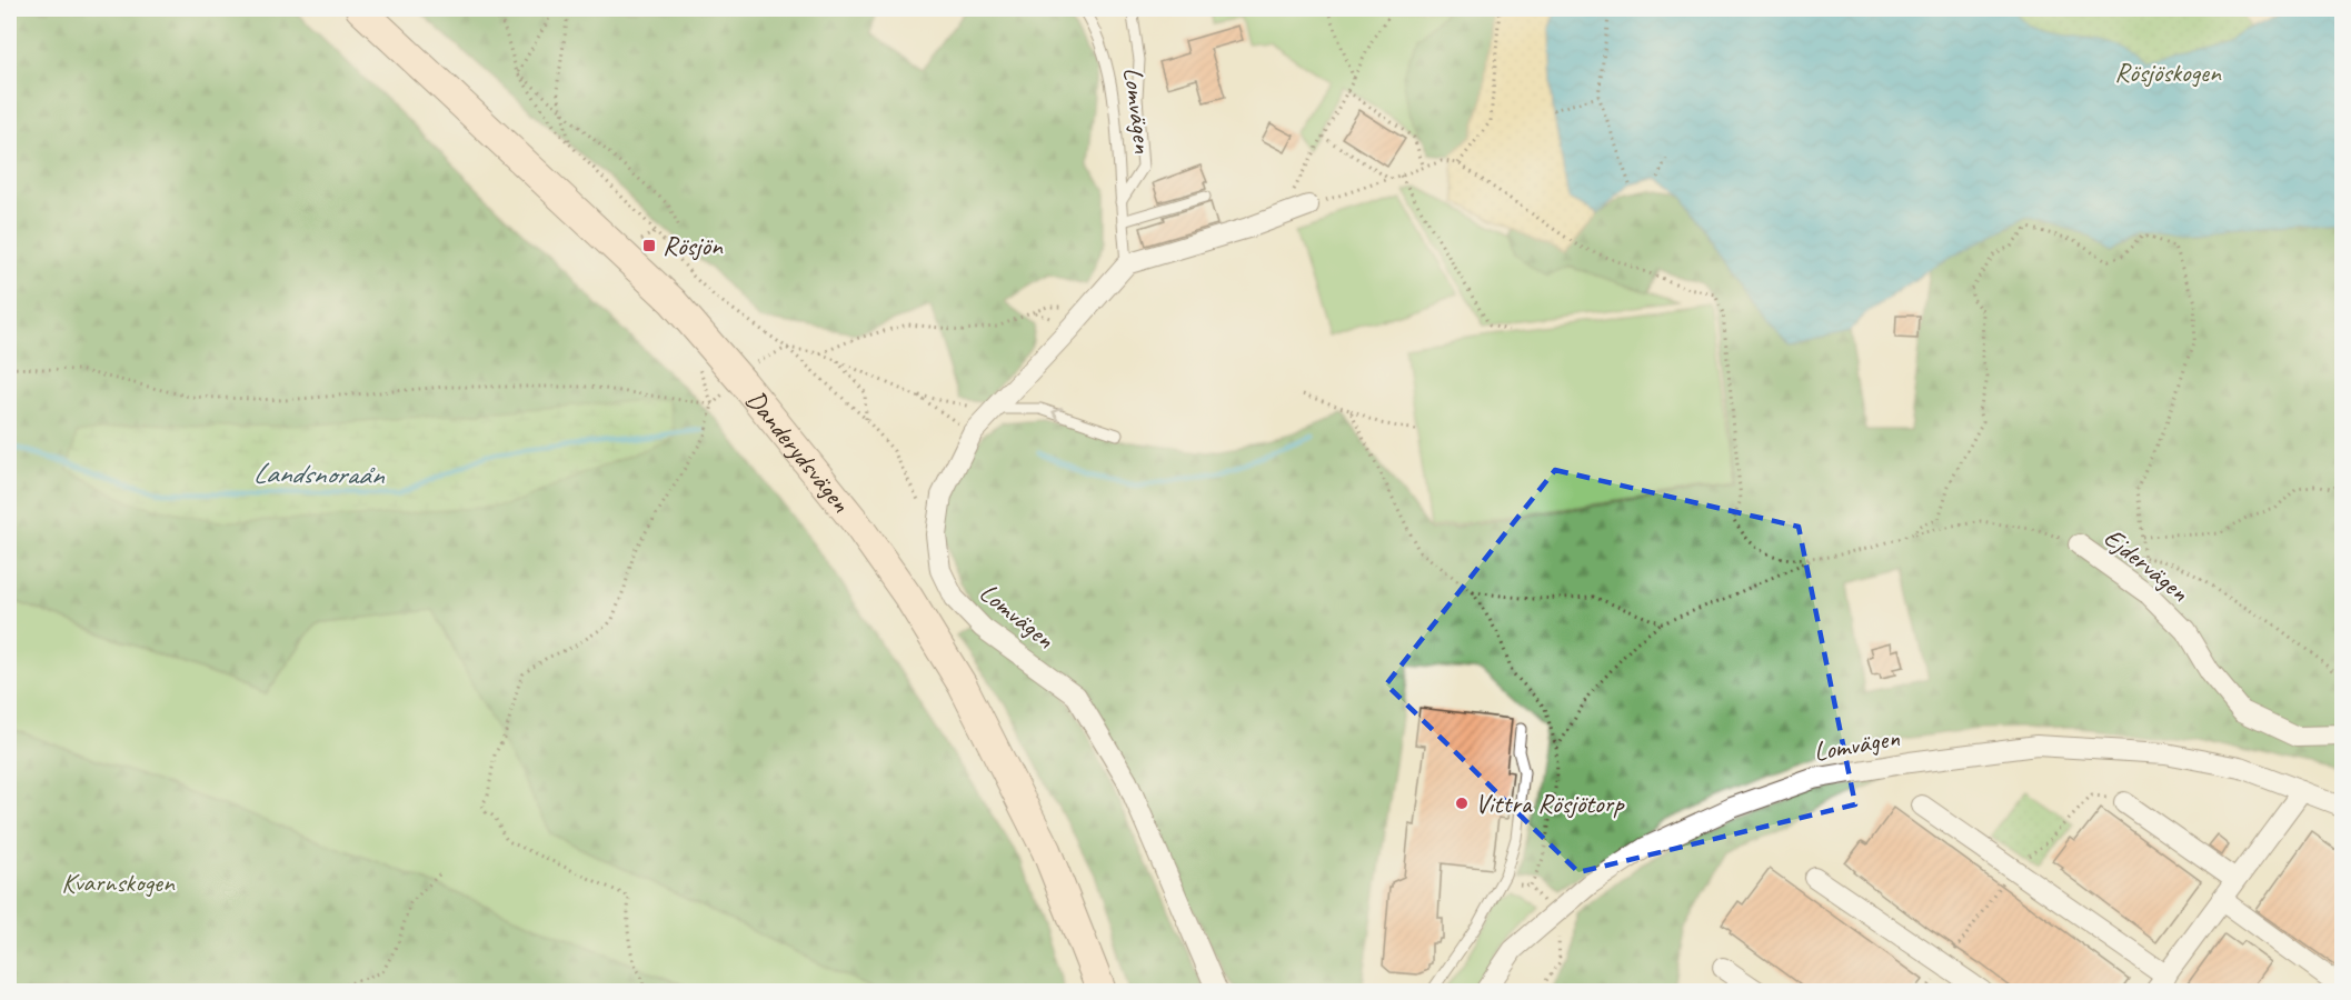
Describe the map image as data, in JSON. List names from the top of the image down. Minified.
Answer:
{"streets":{"main road":["Danderydsvägen"],"street":["Lomvägen","Ejdervägen"]},"water":["Landsnoraån"],"parks":["Rösjöskogen","Kvarnskogen"],"places":{"transit":["Rösjön"],"other":["Vittra Rösjötorp"]}}
